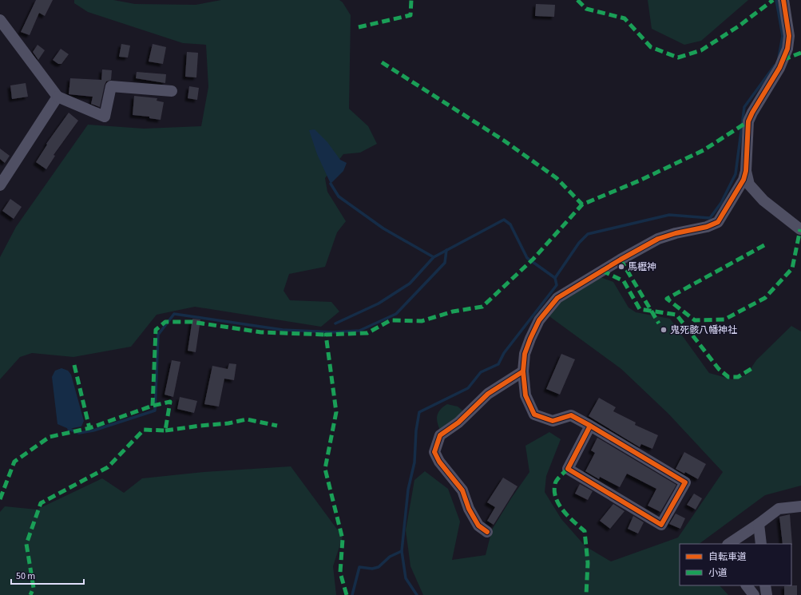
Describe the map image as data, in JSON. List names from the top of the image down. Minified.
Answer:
{"places":["馬櫪神","鬼死骸八幡神社"],"legend":["自転車道","小道"],"scale_bar":"50 m"}
